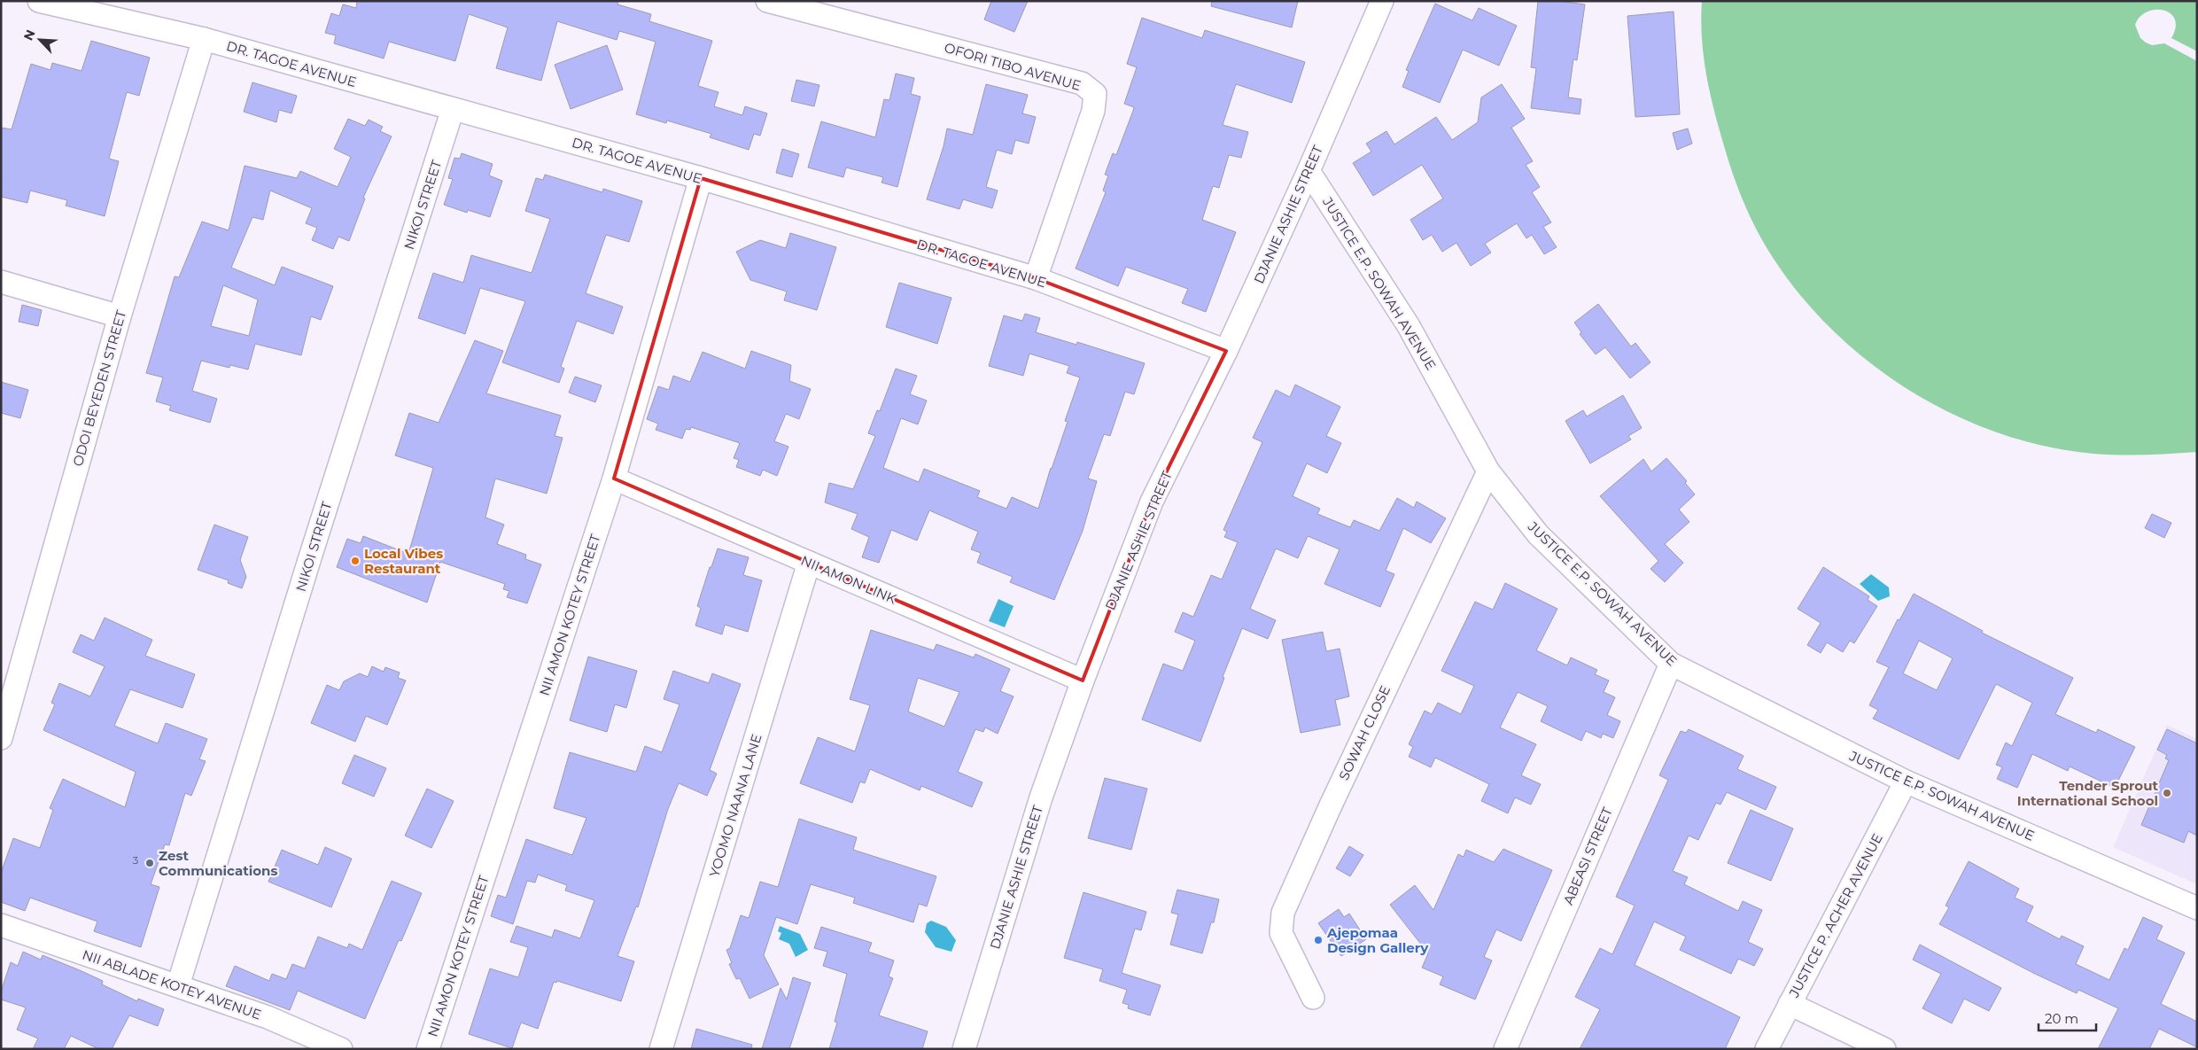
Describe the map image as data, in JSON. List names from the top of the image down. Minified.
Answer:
{"streets":{"street":["DR. TAGOE AVENUE","OFORI TIBO AVENUE","NIKOI STREET","DJANIE ASHIE STREET","JUSTICE E.P. SOWAH AVENUE","ODOI BEYEDEN STREET","NII AMON LINK","NII AMON KOTEY STREET","SOWAH CLOSE","YOOMO NAANA LANE","ABEASI STREET","JUSTICE P. ACHER AVENUE","NII ABLADE KOTEY AVENUE"]},"crossings":[["DR. TAGOE AVENUE","OFORI TIBO AVENUE"],["DR. TAGOE AVENUE","NIKOI STREET"],["DR. TAGOE AVENUE","DJANIE ASHIE STREET"],["DR. TAGOE AVENUE","ODOI BEYEDEN STREET"],["DR. TAGOE AVENUE","NII AMON KOTEY STREET"],["NIKOI STREET","NII ABLADE KOTEY AVENUE"],["DJANIE ASHIE STREET","JUSTICE E.P. SOWAH AVENUE"],["DJANIE ASHIE STREET","NII AMON LINK"],["JUSTICE E.P. SOWAH AVENUE","SOWAH CLOSE"],["JUSTICE E.P. SOWAH AVENUE","ABEASI STREET"],["JUSTICE E.P. SOWAH AVENUE","JUSTICE P. ACHER AVENUE"],["NII AMON LINK","NII AMON KOTEY STREET"],["NII AMON LINK","YOOMO NAANA LANE"]],"places":["Local Vibes Restaurant","Tender Sprout International School","Zest Communications","Ajepomaa Design Gallery"],"house_numbers":["3"],"scale_bar":"20 m","north":"top left"}
